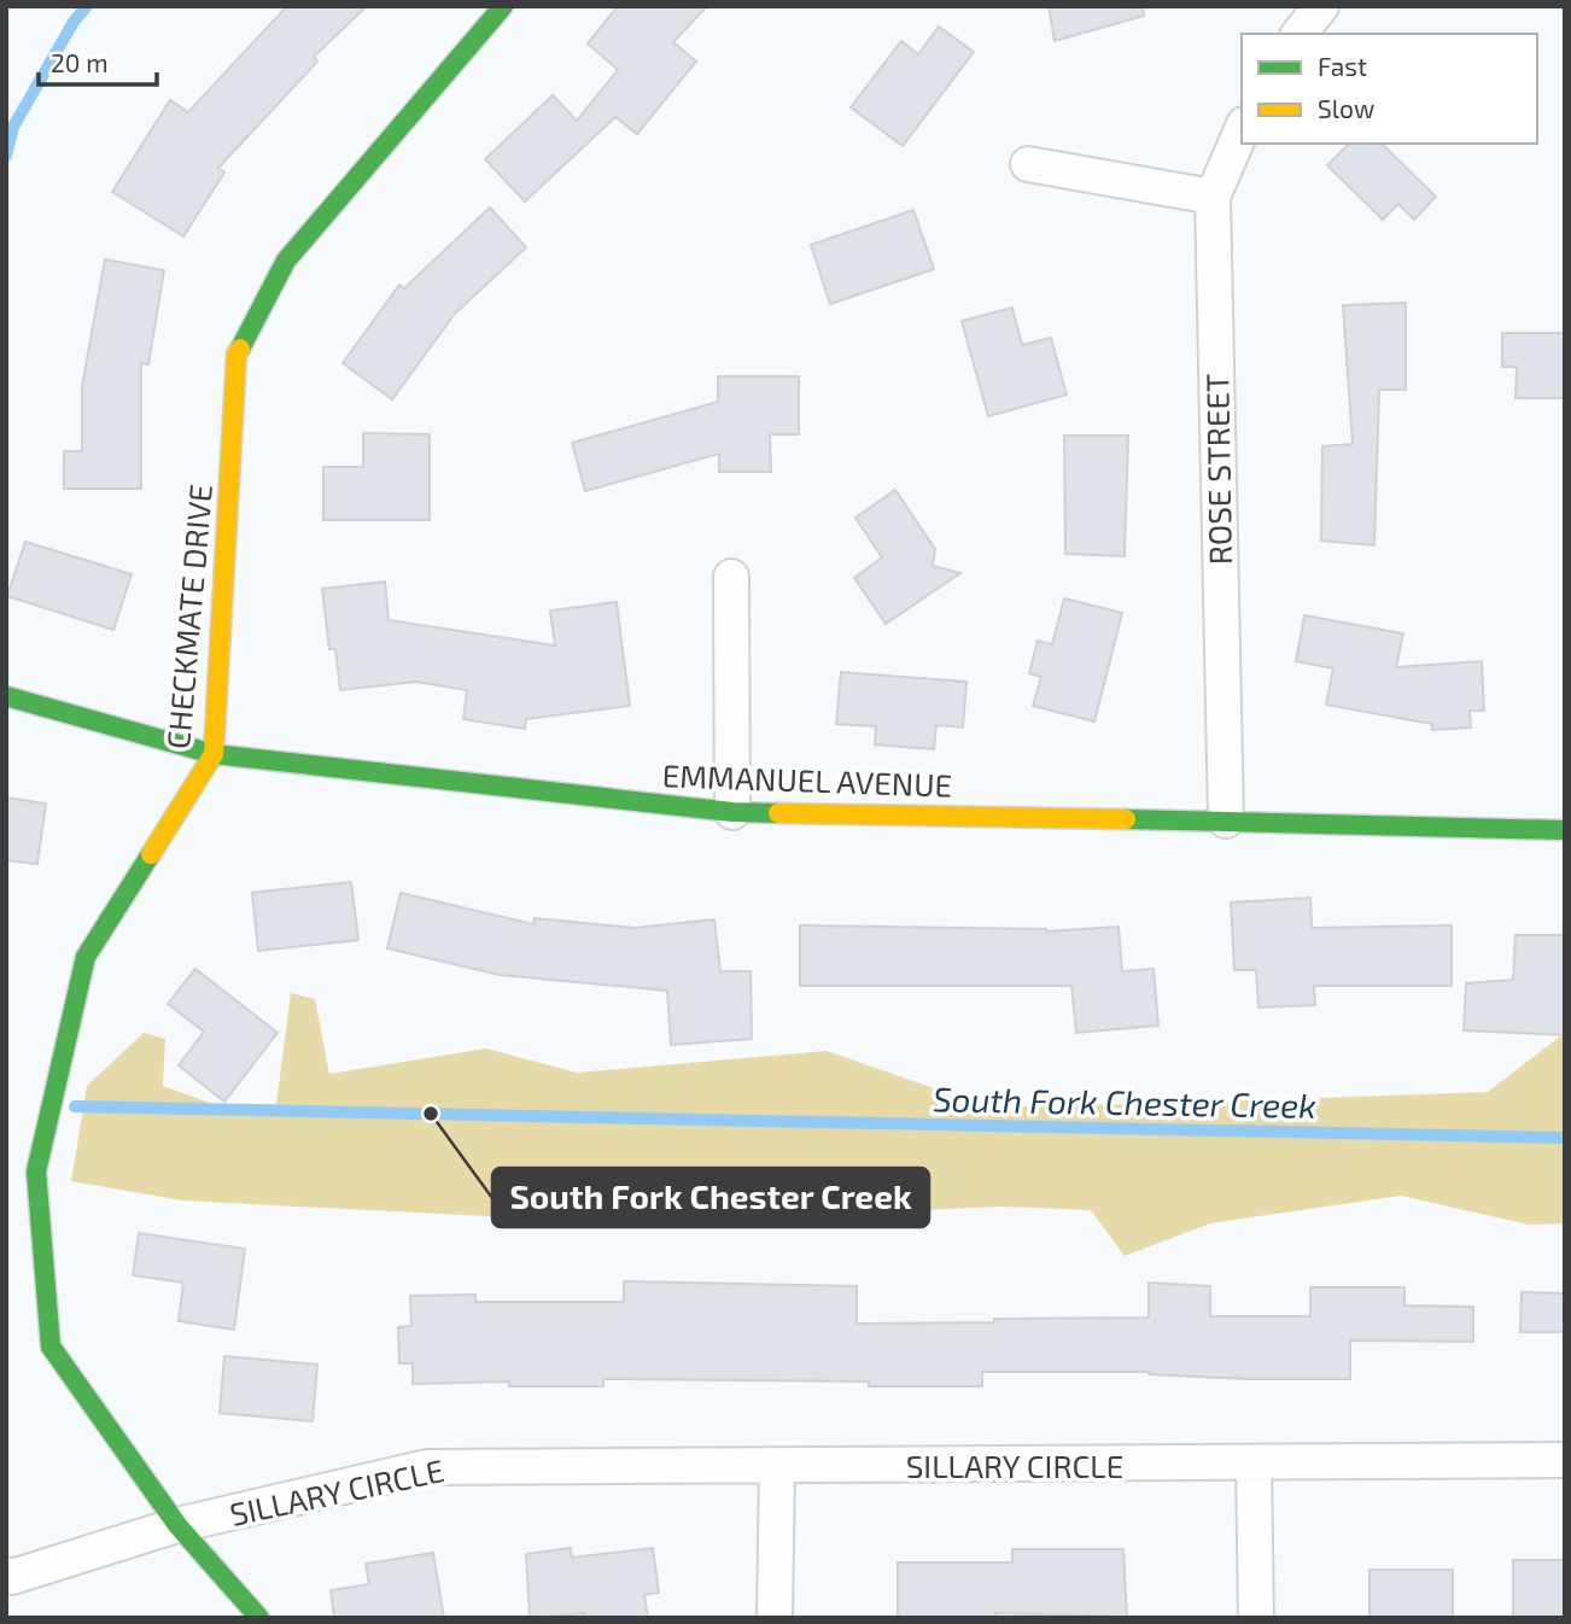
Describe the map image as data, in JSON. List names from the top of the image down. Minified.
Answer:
{"streets":{"street":["ROSE STREET","CHECKMATE DRIVE","EMMANUEL AVENUE","SILLARY CIRCLE"]},"crossings":[["ROSE STREET","EMMANUEL AVENUE"],["CHECKMATE DRIVE","EMMANUEL AVENUE"],["CHECKMATE DRIVE","SILLARY CIRCLE"]],"water":["South Fork Chester Creek"],"places":["South Fork Chester Creek"],"legend":["Fast","Slow"],"scale_bar":"20 m"}
